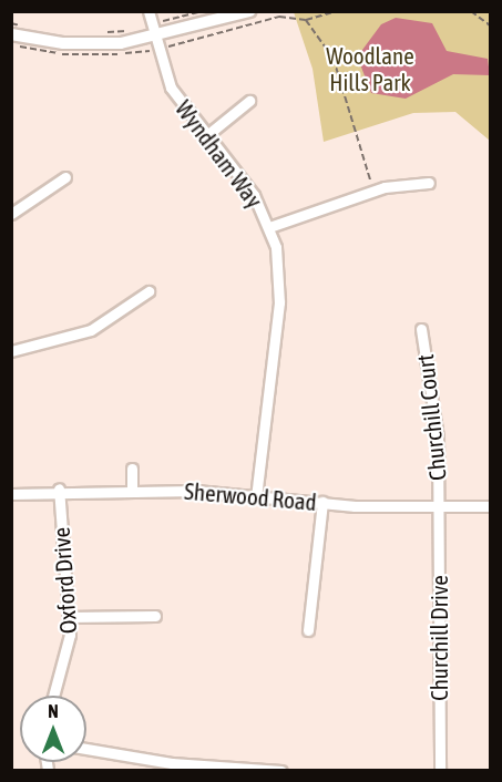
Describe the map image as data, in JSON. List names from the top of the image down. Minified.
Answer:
{"streets":{"street":["Wyndham Way","Churchill Court","Sherwood Road","Oxford Drive","Churchill Drive"]},"crossings":[["Wyndham Way","Sherwood Road"],["Churchill Court","Sherwood Road"],["Churchill Court","Churchill Drive"],["Sherwood Road","Oxford Drive"],["Sherwood Road","Churchill Drive"]],"parks":["Woodlane Hills Park"],"north":"top"}
